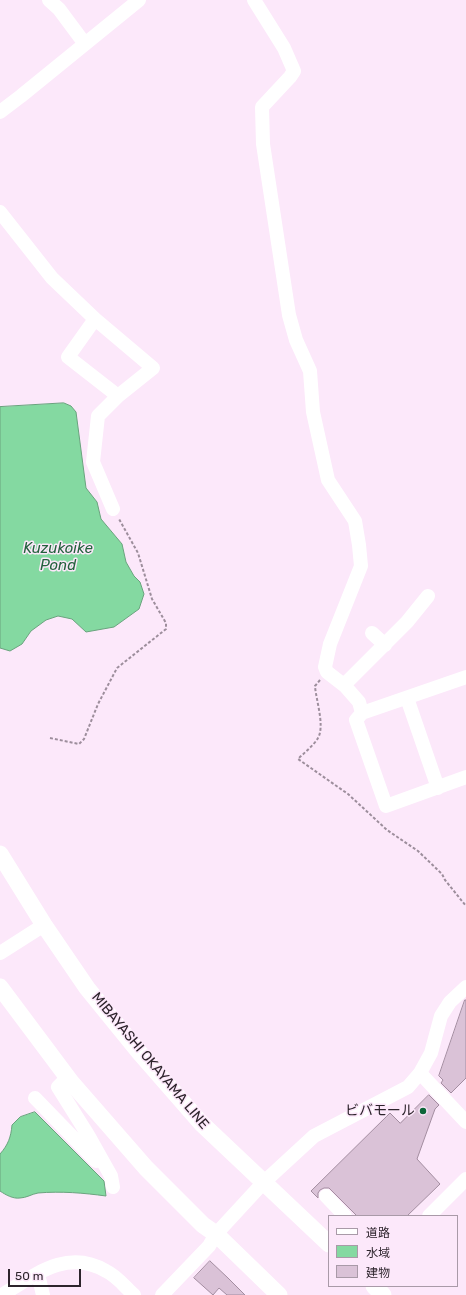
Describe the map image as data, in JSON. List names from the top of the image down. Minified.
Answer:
{"streets":{"main road":["MIBAYASHI OKAYAMA LINE"]},"water":["Kuzukoike Pond"],"places":["ビバモール"],"legend":["道路","水域","建物"],"scale_bar":"50 m"}
